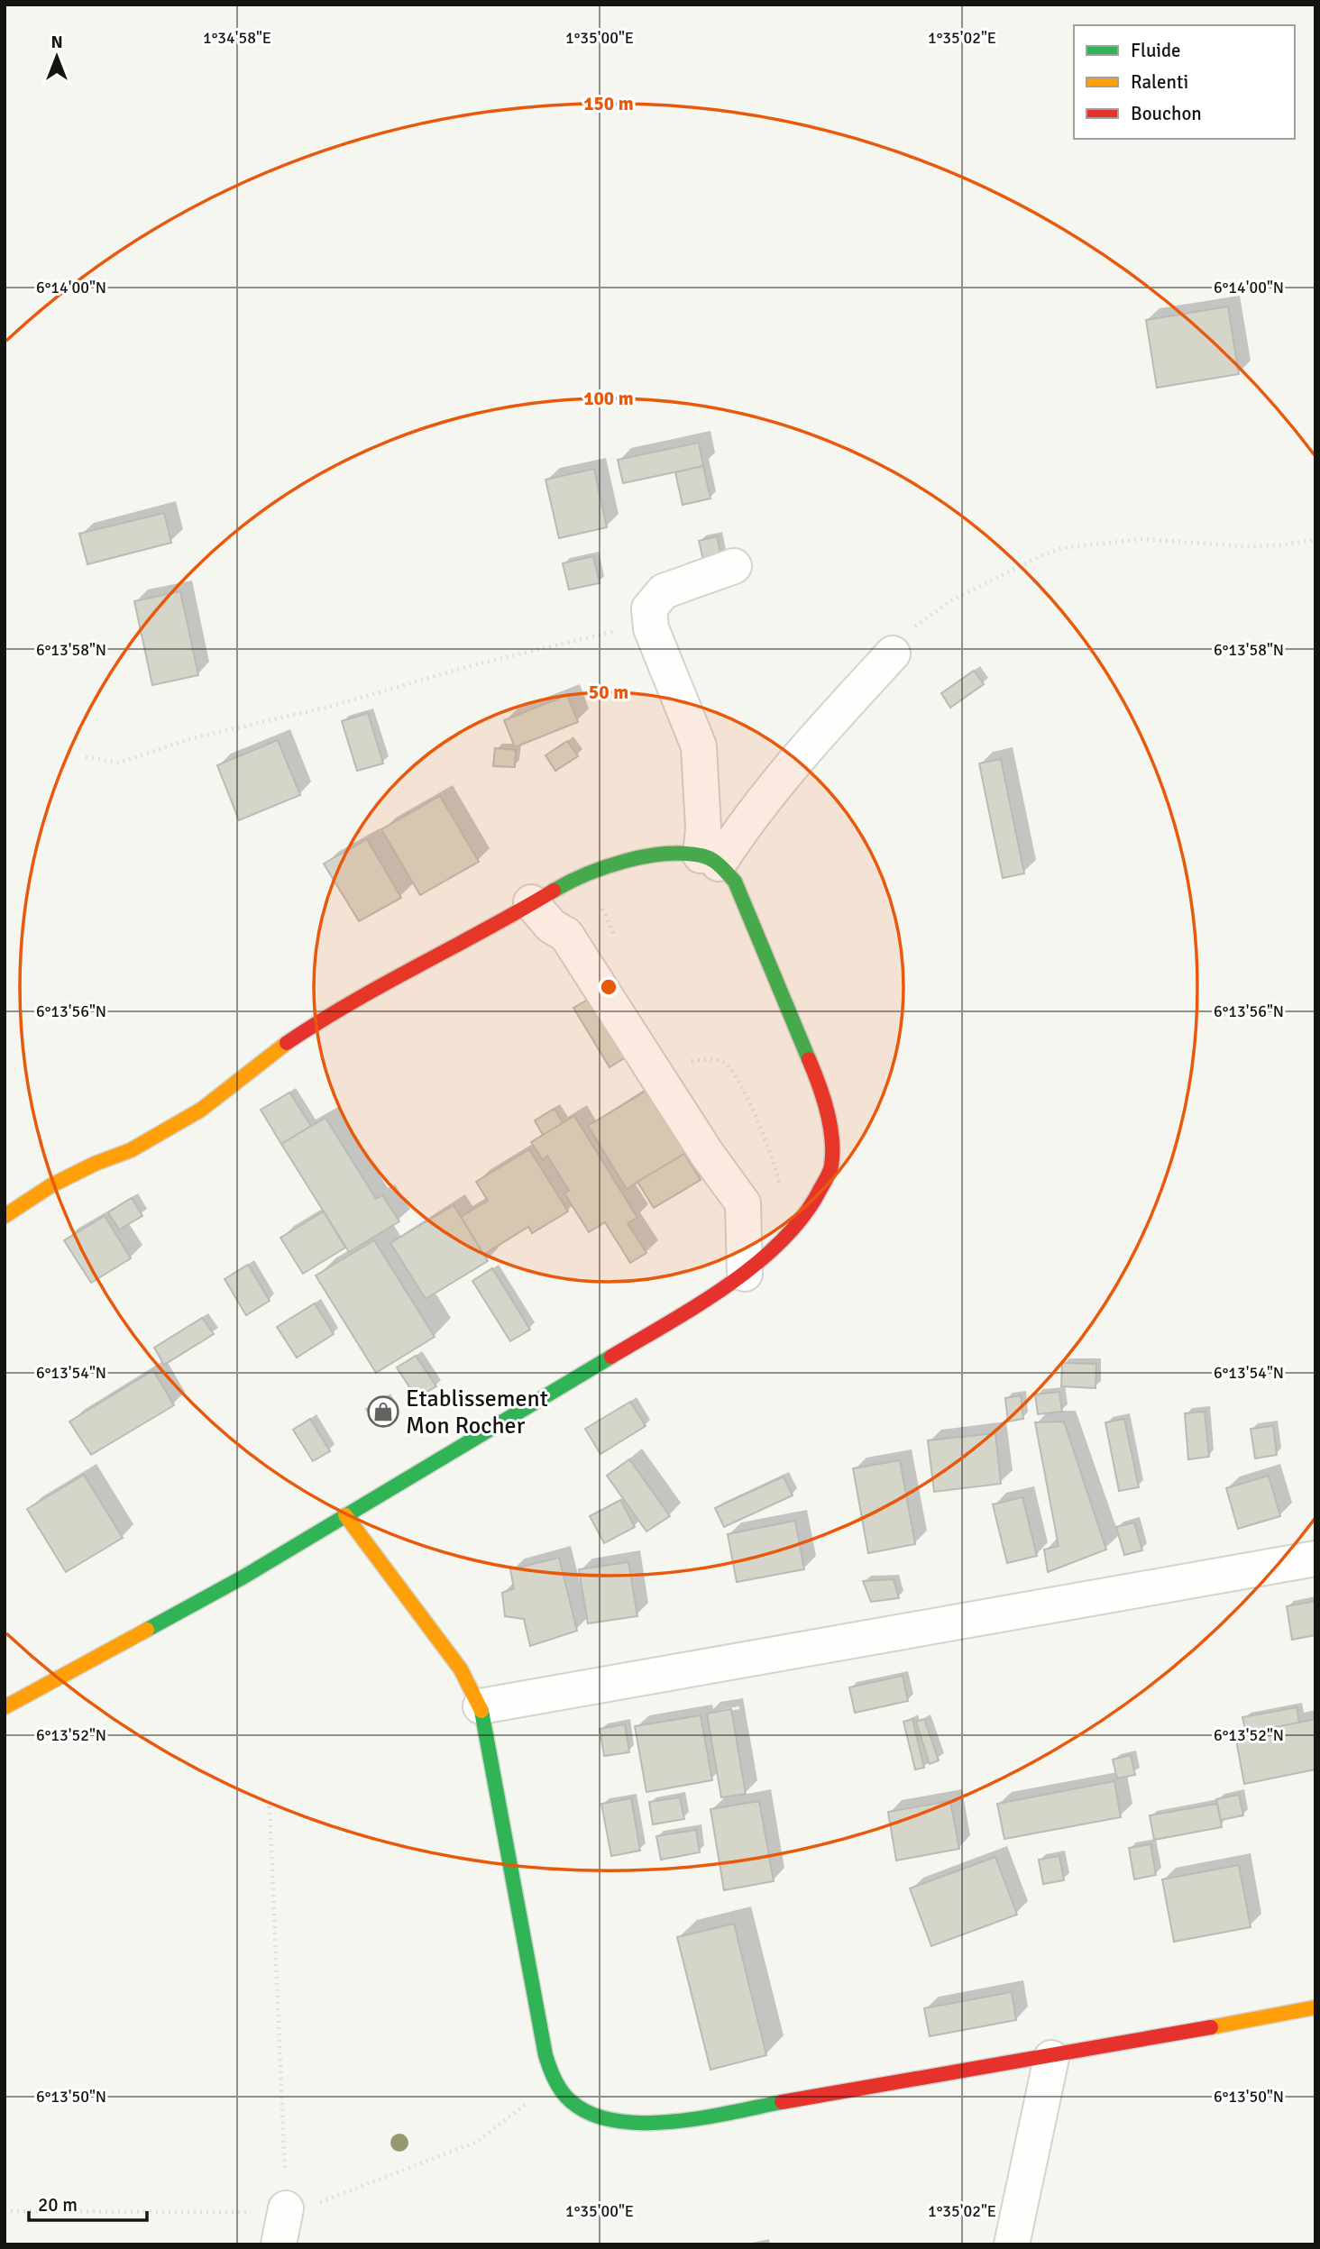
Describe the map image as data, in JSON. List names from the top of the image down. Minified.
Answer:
{"places":{"shop":["Etablissement Mon Rocher"]},"legend":["Fluide","Ralenti","Bouchon"],"scale_bar":"20 m","north":"top","coordinates":["1°34'58\"E","1°35'00\"E","1°35'02\"E","6°14'00\"N","6°13'58\"N","6°13'56\"N","6°13'54\"N","6°13'52\"N","6°13'50\"N"],"rings":["150 m","100 m","50 m"]}
